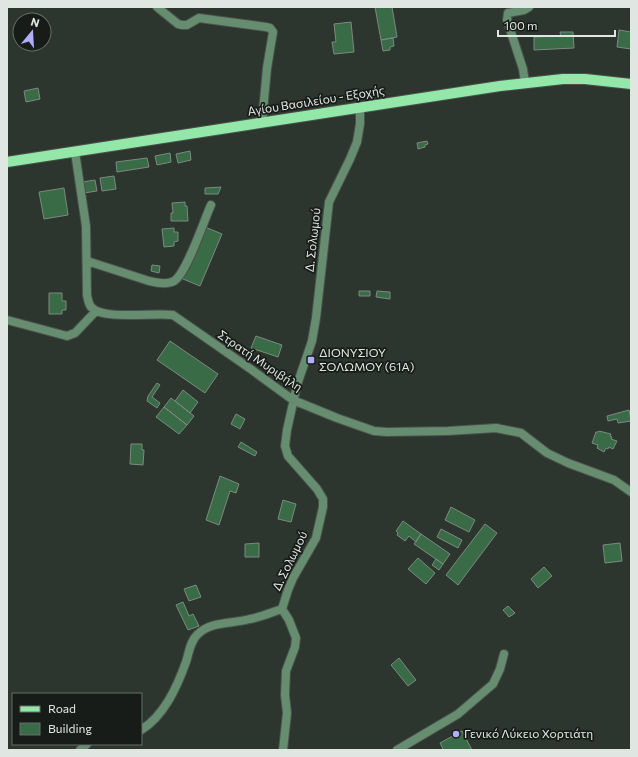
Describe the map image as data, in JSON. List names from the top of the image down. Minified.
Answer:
{"streets":{"main road":["Αγίου Βασιλείου - Εξοχής"],"street":["Δ. Σολωμού","Στρατή Μυριβήλη"]},"crossings":[["Αγίου Βασιλείου - Εξοχής","Δ. Σολωμού"],["Δ. Σολωμού","Στρατή Μυριβήλη"]],"places":{"transit":["ΔΙΟΝΥΣΙΟΥ ΣΟΛΩΜΟΥ (61Α)"],"other":["Γενικό Λύκειο Χορτιάτη"]},"legend":["Road","Building"],"scale_bar":"100 m","north":"top"}
